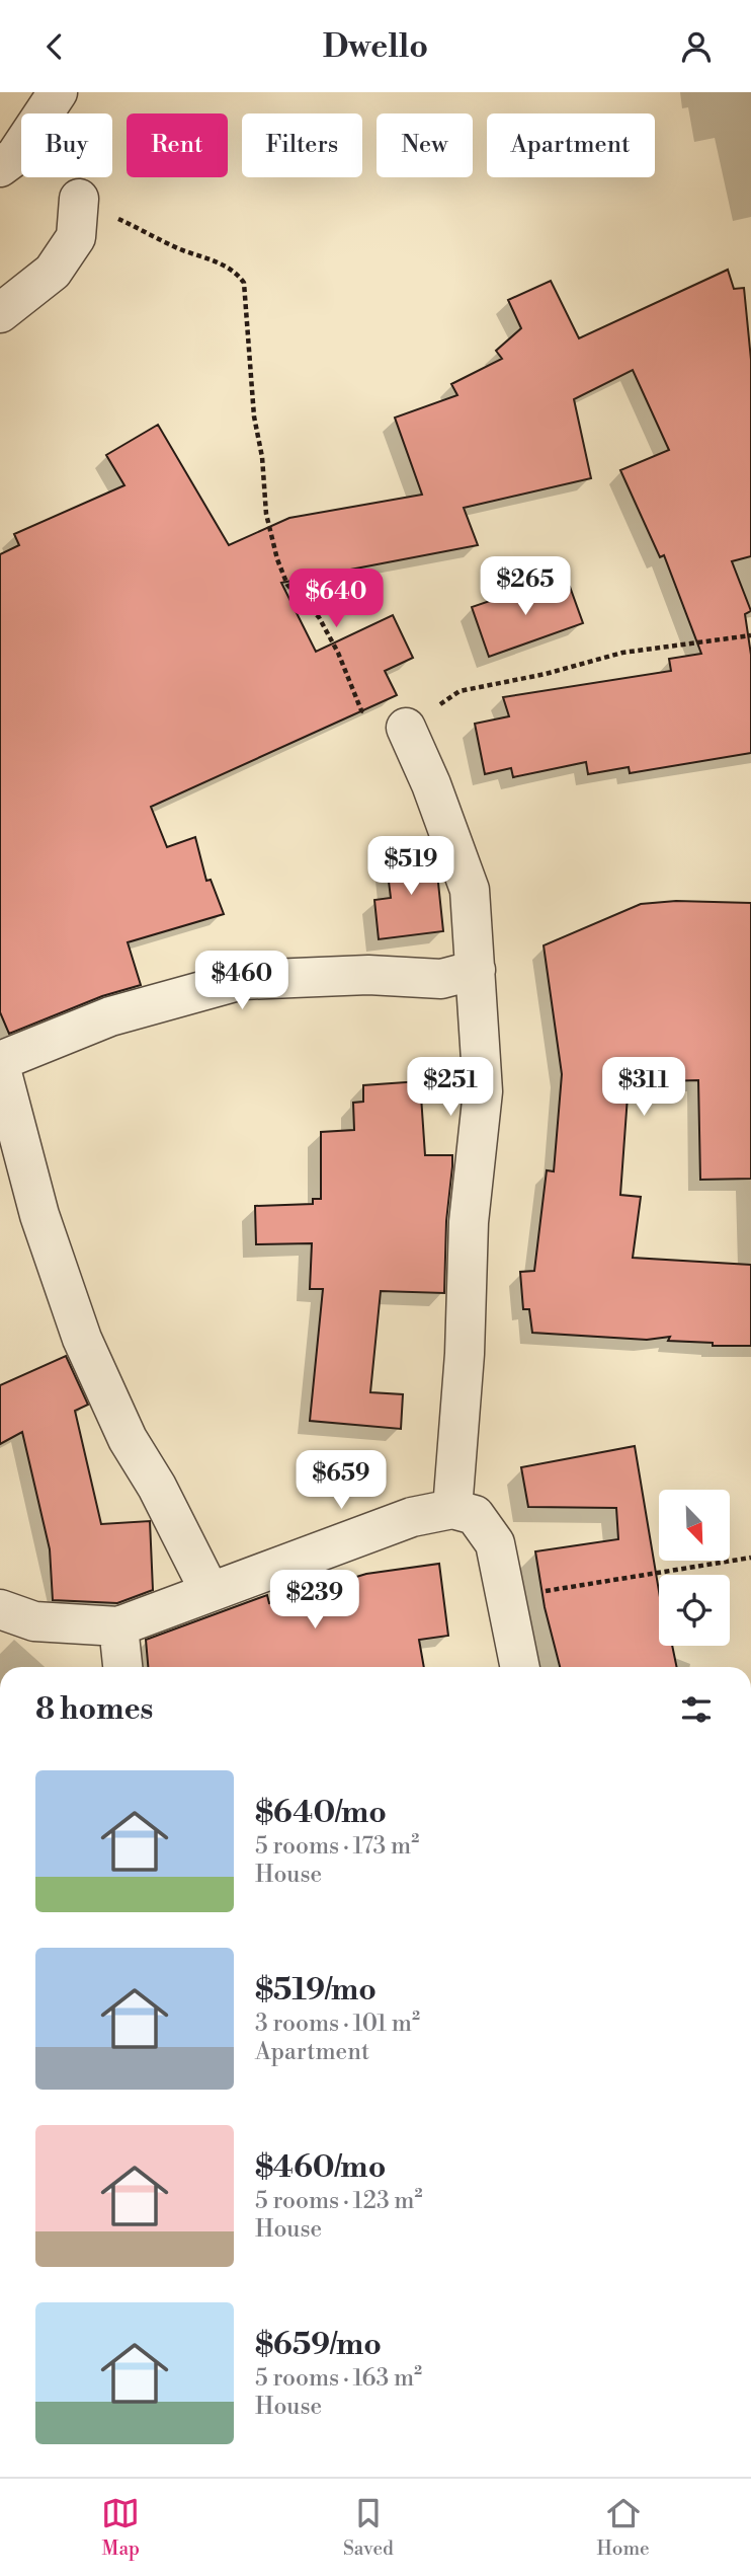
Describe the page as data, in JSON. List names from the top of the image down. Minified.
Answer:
{"north":"bottom right","page":{"header":"Dwello","chip":["Buy","Rent","Filters","New","Apartment"],"price":["$265","$640","$519","$460","$251","$311","$659","$239"],"heading":"8 homes","list":[{"name":"$640/mo","note":"5 rooms · 173 m² · House"},{"name":"$519/mo","note":"3 rooms · 101 m² · Apartment"},{"name":"$460/mo","note":"5 rooms · 123 m² · House"},{"name":"$659/mo","note":"5 rooms · 163 m² · House"}],"tabs":["Map","Saved","Home"]}}
